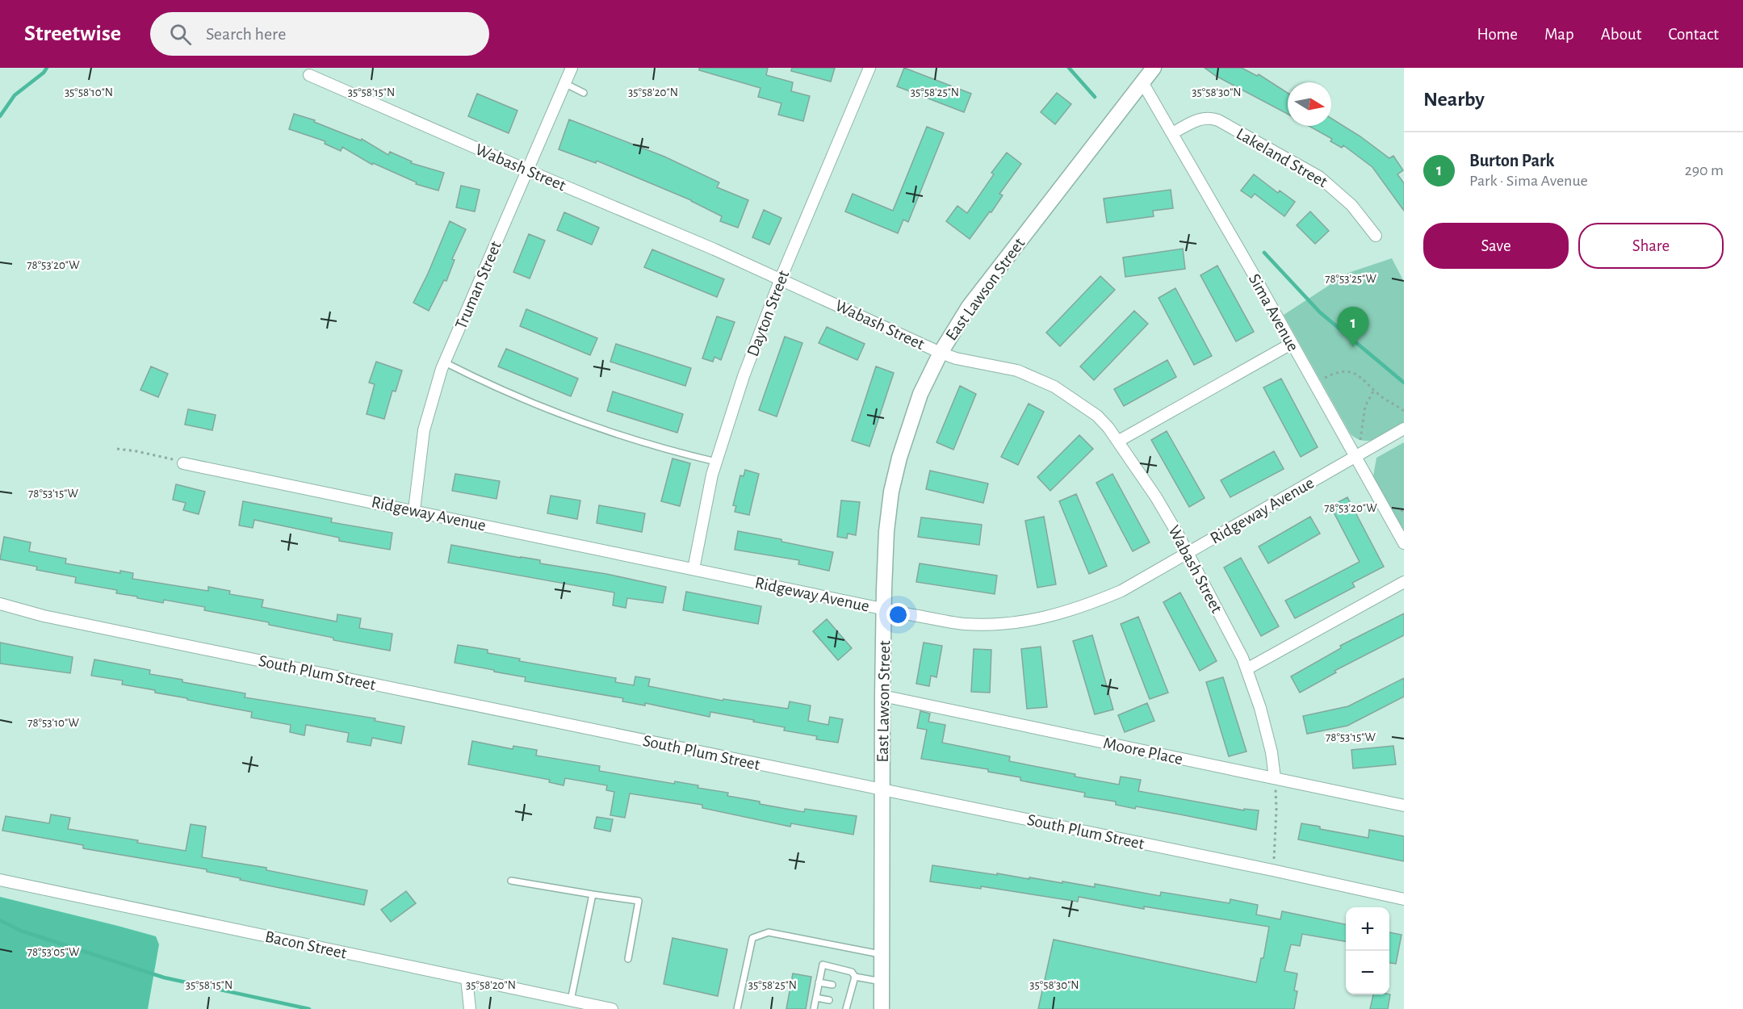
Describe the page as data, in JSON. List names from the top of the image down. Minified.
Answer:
{"streets":{"street":["Lakeland Street","Wabash Street","Truman Street","East Lawson Street","Sima Avenue","Dayton Street","Ridgeway Avenue","South Plum Street","Moore Place","Bacon Street"]},"crossings":[["Lakeland Street","Sima Avenue"],["Wabash Street","Truman Street"],["Wabash Street","East Lawson Street"],["Wabash Street","Dayton Street"],["Wabash Street","Ridgeway Avenue"],["Wabash Street","Moore Place"],["Truman Street","Ridgeway Avenue"],["East Lawson Street","Sima Avenue"],["East Lawson Street","Ridgeway Avenue"],["East Lawson Street","South Plum Street"],["East Lawson Street","Moore Place"],["Sima Avenue","Ridgeway Avenue"],["Dayton Street","Ridgeway Avenue"]],"north":"right","page":{"header":"Streetwise","search":"Search here","nav":["Home","Map","About","Contact"],"heading":"Nearby","list":[{"mark":"1","name":"Burton Park","note":"Park · Sima Avenue","value":"290 m"}],"buttons":["Save","Share"],"pins":"1","map_buttons":["+","−"]},"coordinates":["35°58'10\"N","35°58'15\"N","35°58'20\"N","35°58'25\"N","35°58'30\"N","78°53'20\"W","78°53'25\"W","78°53'15\"W","78°53'10\"W","78°53'05\"W"]}
